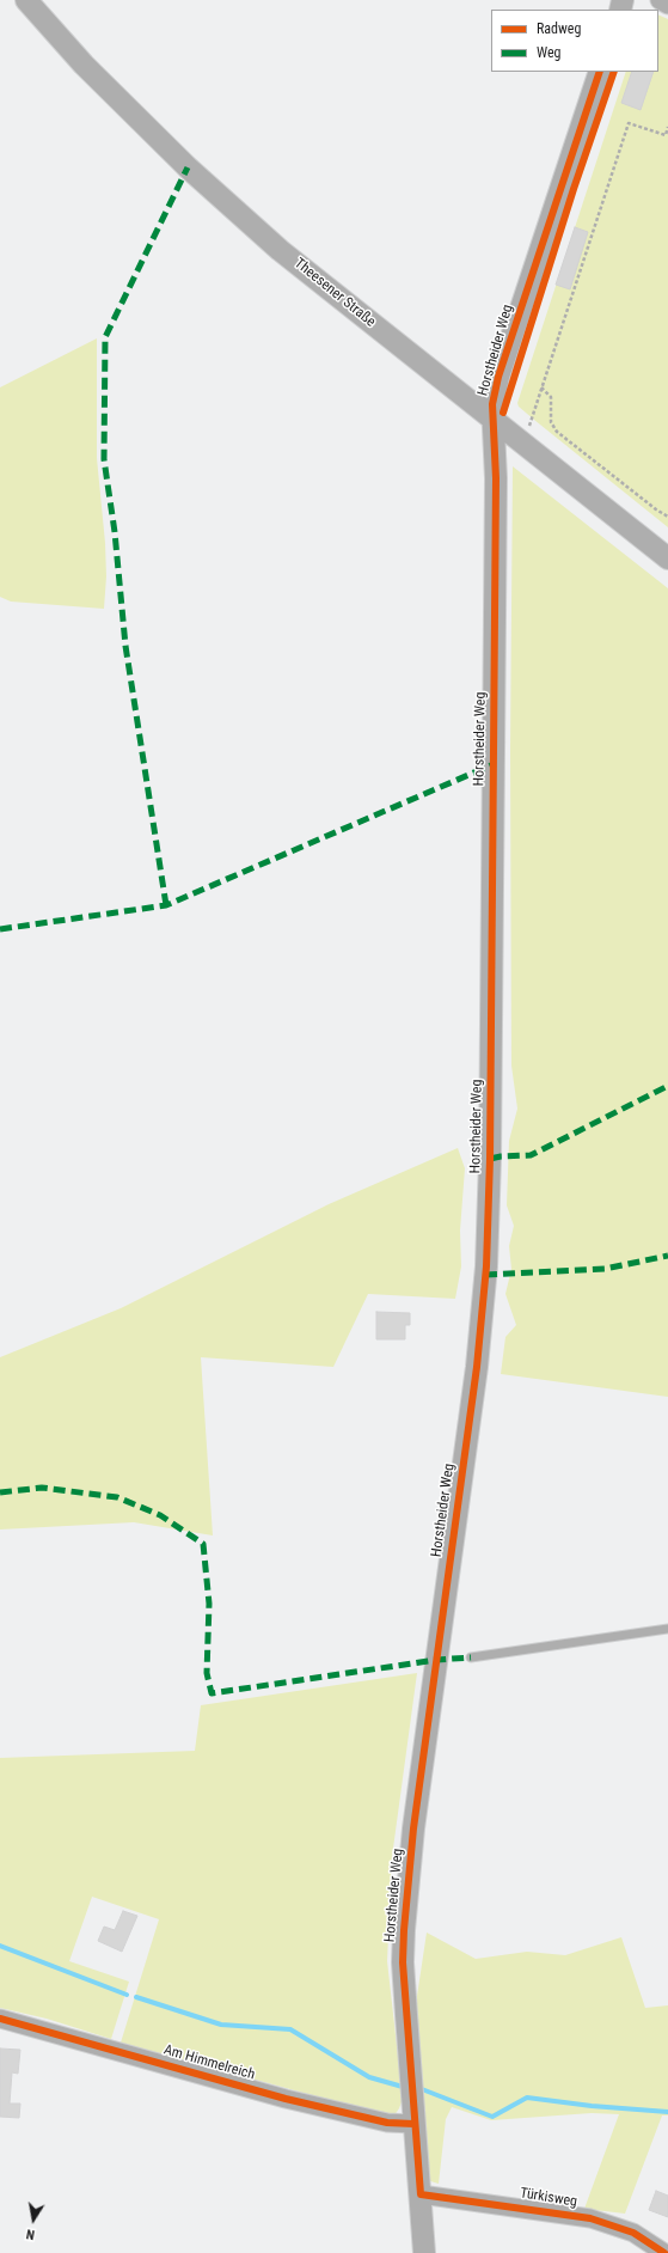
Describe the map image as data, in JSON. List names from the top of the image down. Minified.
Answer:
{"streets":{"street":["Theesener Straße","Horstheider Weg","Am Himmelreich","Türkisweg"]},"crossings":[["Theesener Straße","Horstheider Weg"],["Horstheider Weg","Am Himmelreich"],["Horstheider Weg","Türkisweg"]],"legend":["Radweg","Weg"],"north":"bottom"}
